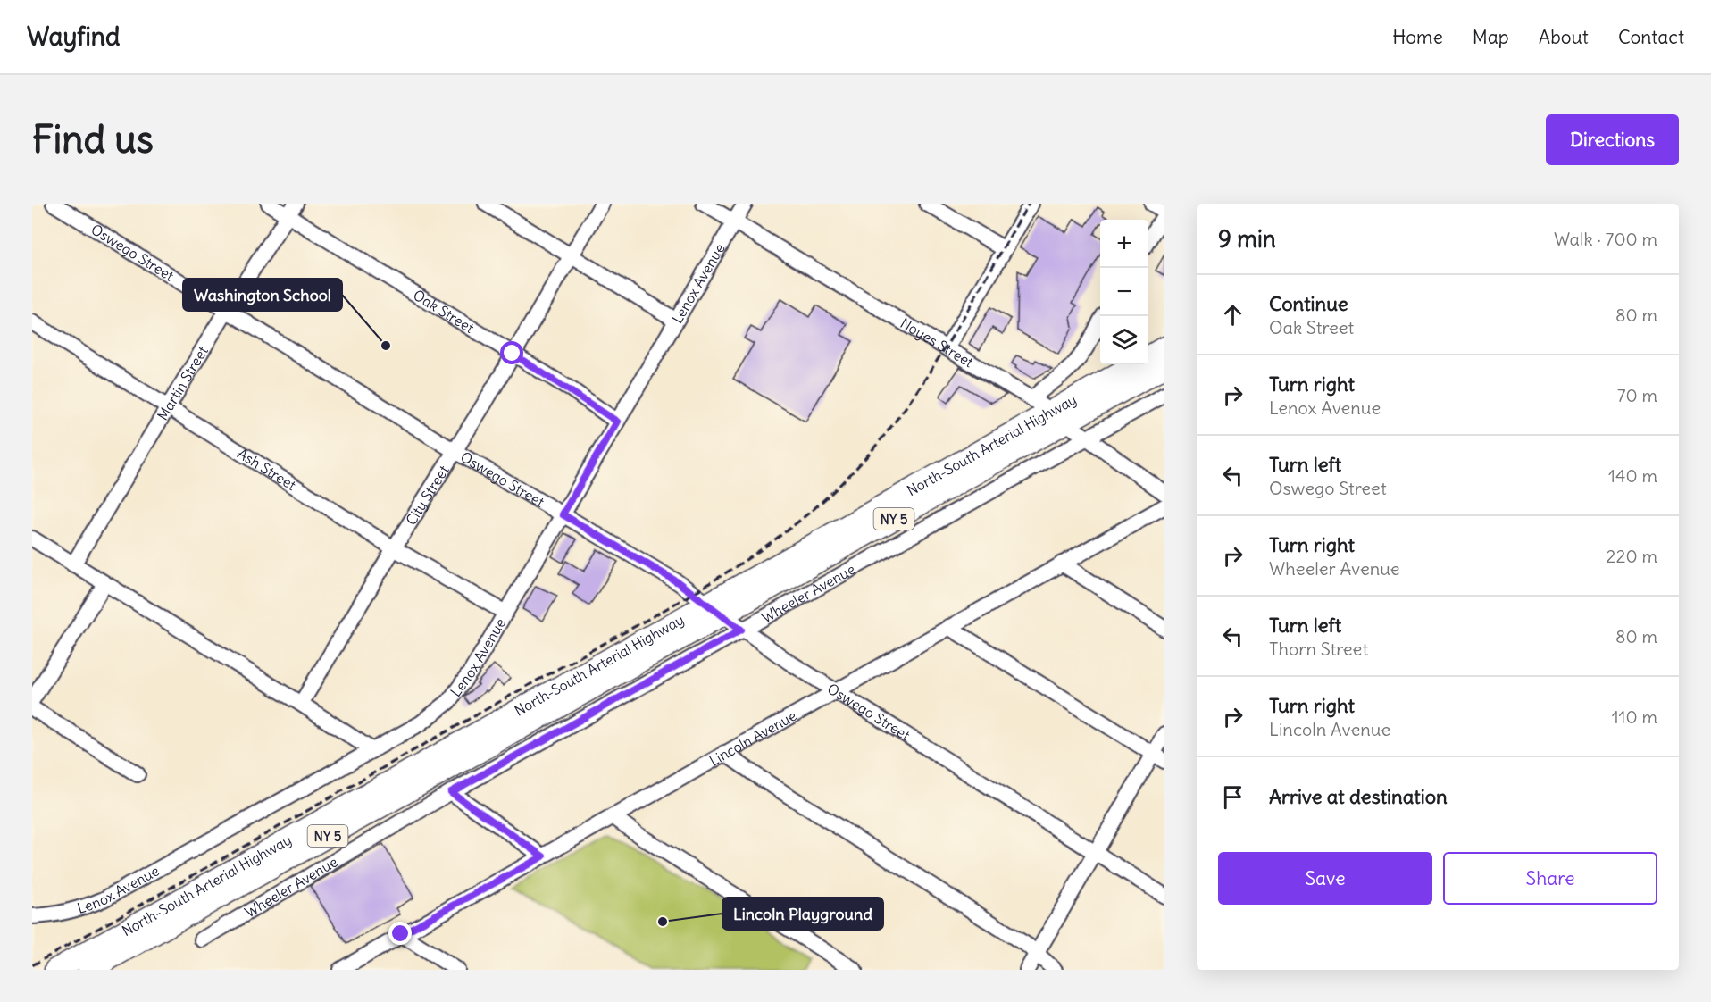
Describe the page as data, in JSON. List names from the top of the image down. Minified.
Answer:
{"streets":{"highway":["North-South Arterial Highway","NY 5"],"street":["Oswego Street","Lenox Avenue","Oak Street","Noyes Street","Martin Street","Ash Street","City Street","Wheeler Avenue","Lincoln Avenue"]},"crossings":[["Oswego Street","Lenox Avenue"],["Oswego Street","Martin Street"],["Oswego Street","North-South Arterial Highway"],["Oswego Street","City Street"],["Oswego Street","Wheeler Avenue"],["Oswego Street","Lincoln Avenue"],["Lenox Avenue","Oak Street"],["Lenox Avenue","Noyes Street"],["Lenox Avenue","Ash Street"],["Oak Street","Martin Street"],["Oak Street","City Street"],["Noyes Street","North-South Arterial Highway"],["Noyes Street","Wheeler Avenue"],["Martin Street","Ash Street"],["Ash Street","City Street"]],"places":["Washington School","Lincoln Playground"],"page":{"header":"Wayfind","nav":["Home","Map","About","Contact"],"buttons":["Directions",["Save","Share"]],"title":"Find us","heading":["9 min","Walk · 700 m"],"map_buttons":["+","−"],"list":[["Continue","Oak Street","80 m"],["Turn right","Lenox Avenue","70 m"],["Turn left","Oswego Street","140 m"],["Turn right","Wheeler Avenue","220 m"],["Turn left","Thorn Street","80 m"],["Turn right","Lincoln Avenue","110 m"],"Arrive at destination"]}}
